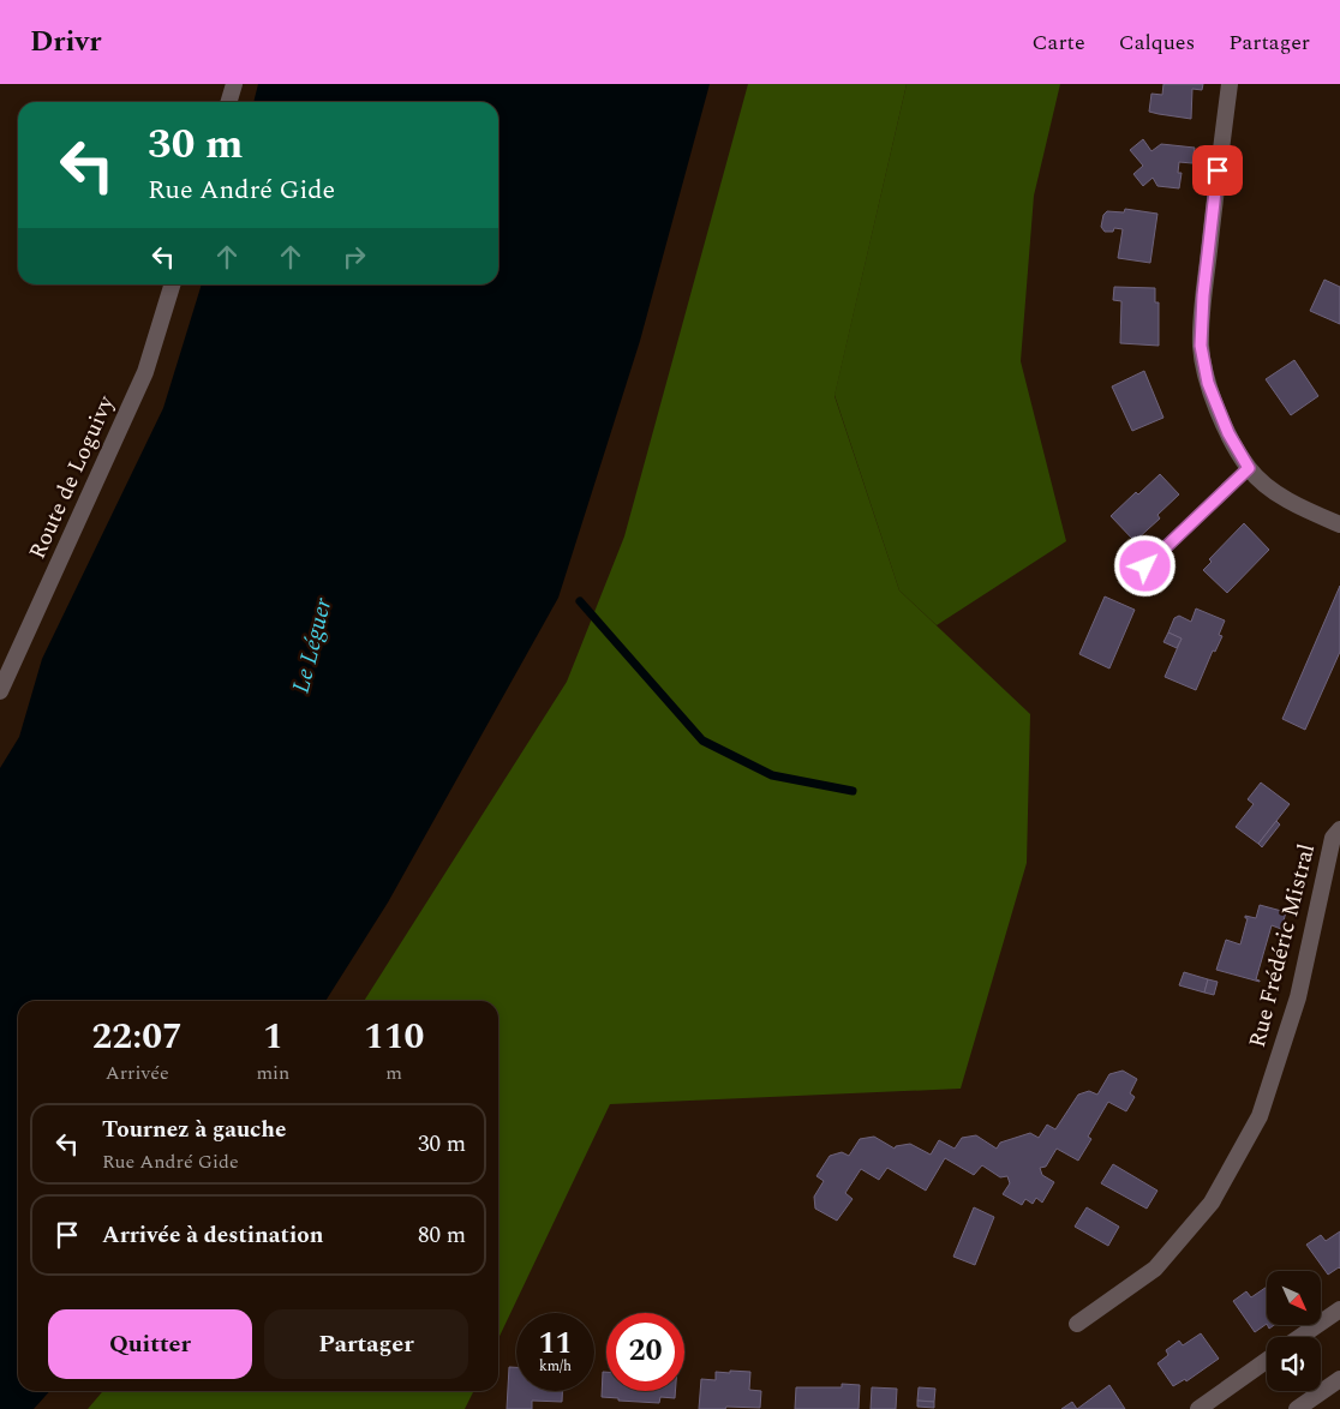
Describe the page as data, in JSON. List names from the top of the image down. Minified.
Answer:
{"streets":{"street":["Route de Loguivy","Rue Frédéric Mistral"]},"water":["Le Léguer"],"north":"bottom right","page":{"header":"Drivr","nav":["Carte","Calques","Partager"],"turn":["30 m","Rue André Gide"],"eta":["22:07","Arrivée","1","min","110","m"],"list":[{"name":"Tournez à gauche","note":"Rue André Gide","value":"30 m"},{"name":"Arrivée à destination","value":"80 m"}],"buttons":["Quitter","Partager"],"speed":"11 km/h","limit":"20"}}
